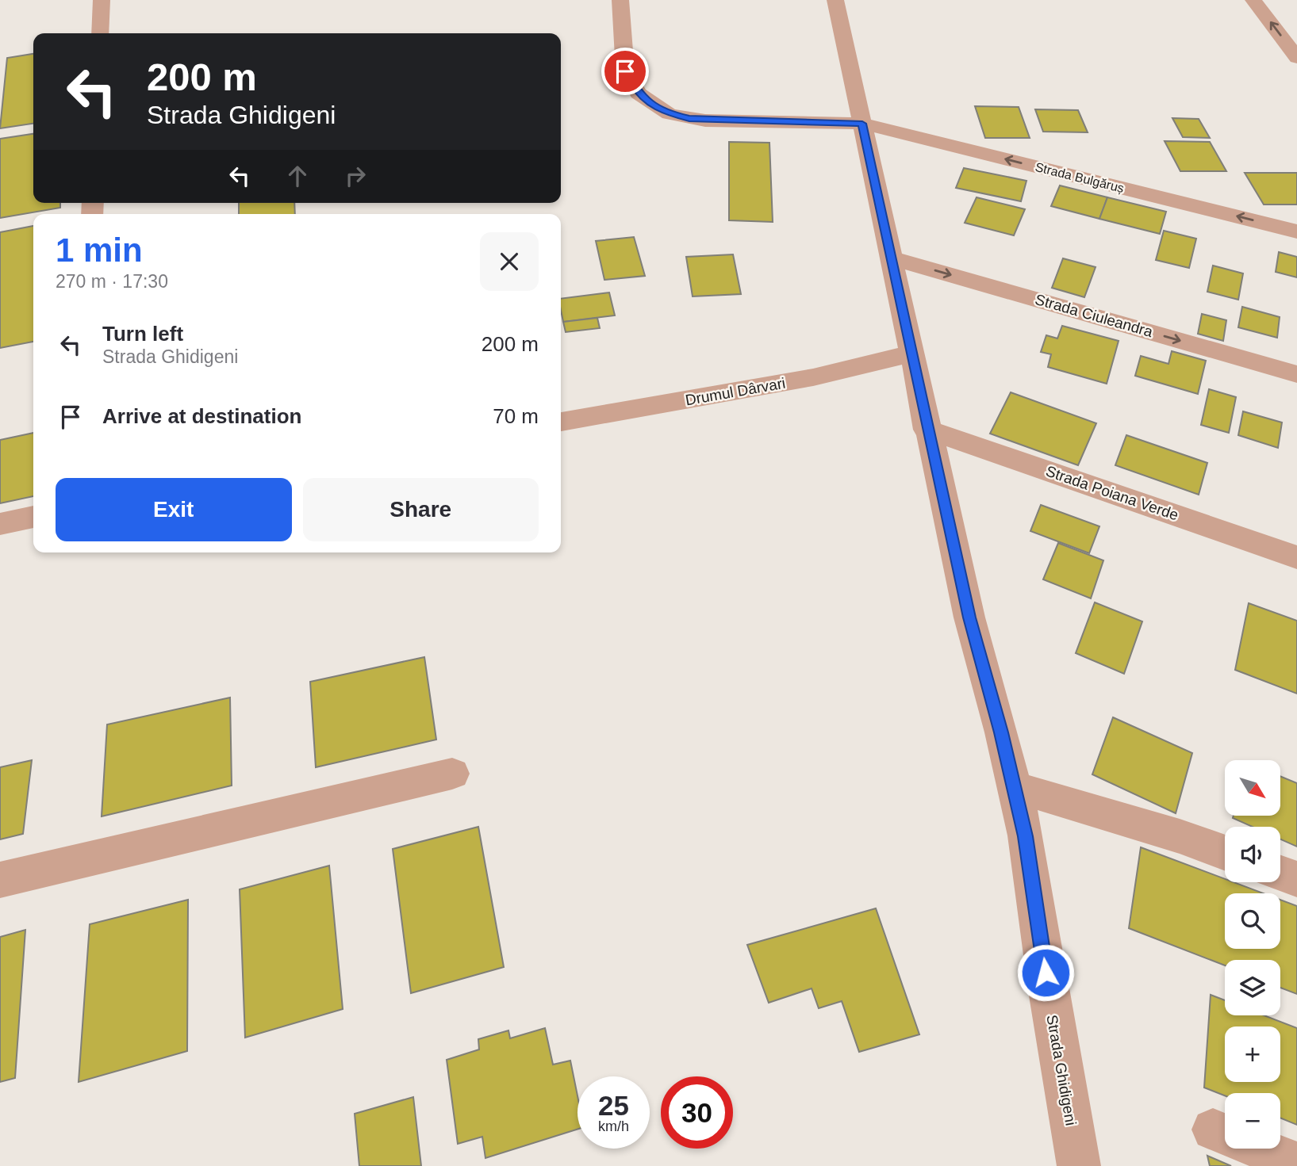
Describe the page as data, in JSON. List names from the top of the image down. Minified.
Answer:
{"streets":{"street":["Strada Bulgăruș","Strada Ciuleandra","Drumul Dârvari","Strada Poiana Verde","Strada Ghidigeni"]},"crossings":[["Strada Bulgăruș","Strada Ghidigeni"],["Strada Ciuleandra","Strada Ghidigeni"],["Drumul Dârvari","Strada Ghidigeni"],["Strada Poiana Verde","Strada Ghidigeni"]],"one_way":["Strada Bulgăruș","Strada Ciuleandra"],"north":"bottom right","page":{"turn":["200 m","Strada Ghidigeni"],"heading":["1 min","270 m · 17:30"],"list":[{"name":"Turn left","note":"Strada Ghidigeni","value":"200 m"},{"name":"Arrive at destination","value":"70 m"}],"buttons":["Exit","Share"],"map_buttons":["+","−"],"speed":"25 km/h","limit":"30"}}
